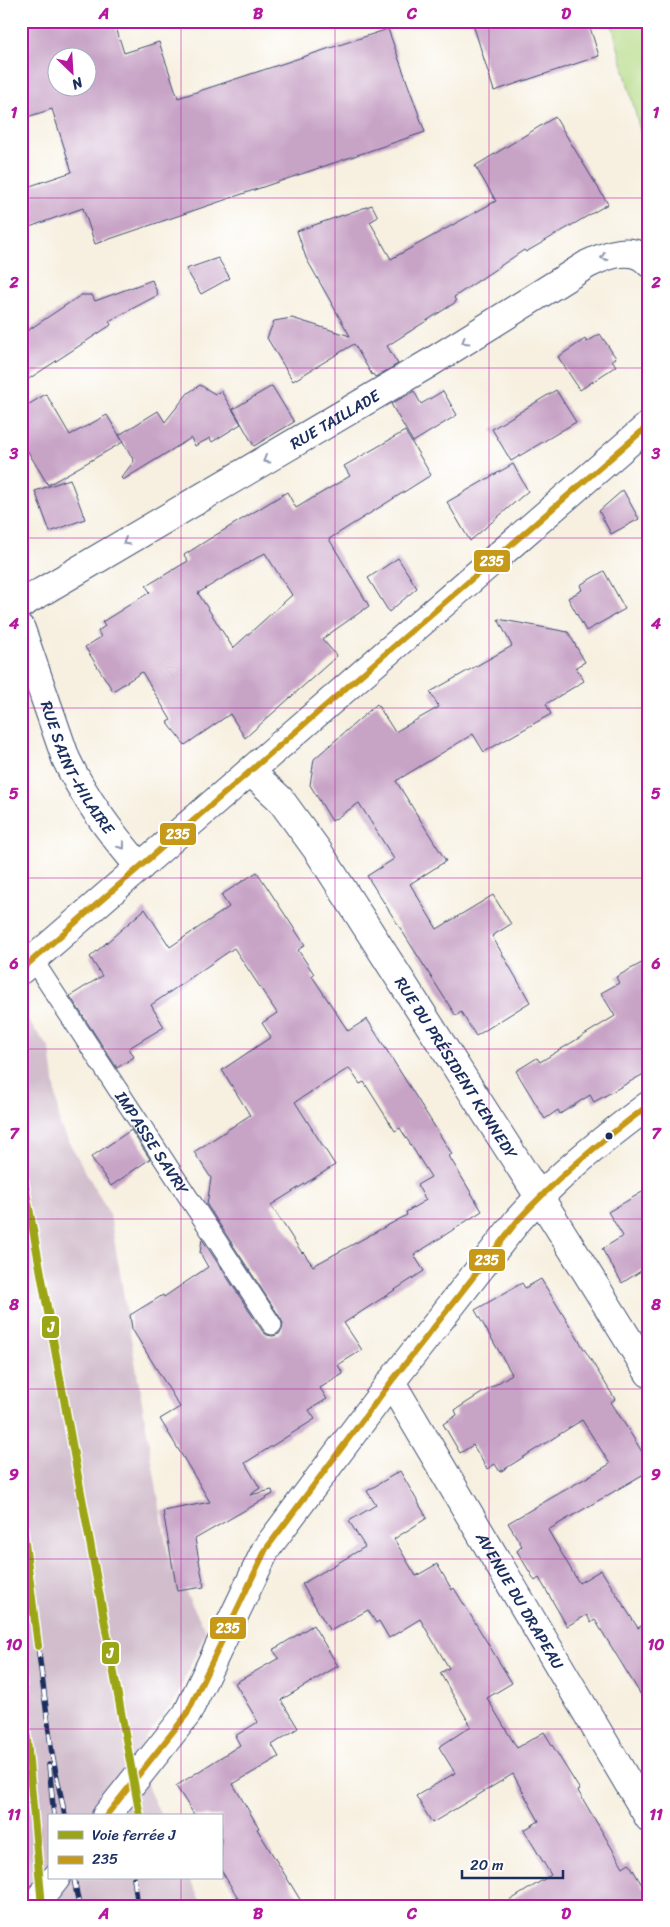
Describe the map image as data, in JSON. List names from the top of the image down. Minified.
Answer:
{"streets":{"street":["RUE TAILLADE","RUE SAINT-HILAIRE","RUE DU PRÉSIDENT KENNEDY","AVENUE DU DRAPEAU"],"lane":["IMPASSE SAVRY"]},"one_way":["RUE SAINT-HILAIRE"],"lines":["transit line 235","rail line J"],"legend":["Voie ferrée J","235"],"scale_bar":"20 m","north":"bottom right","grid":{"columns":["A","B","C","D"],"rows":["1","2","3","4","5","6","7","8","9","10","11"]}}
